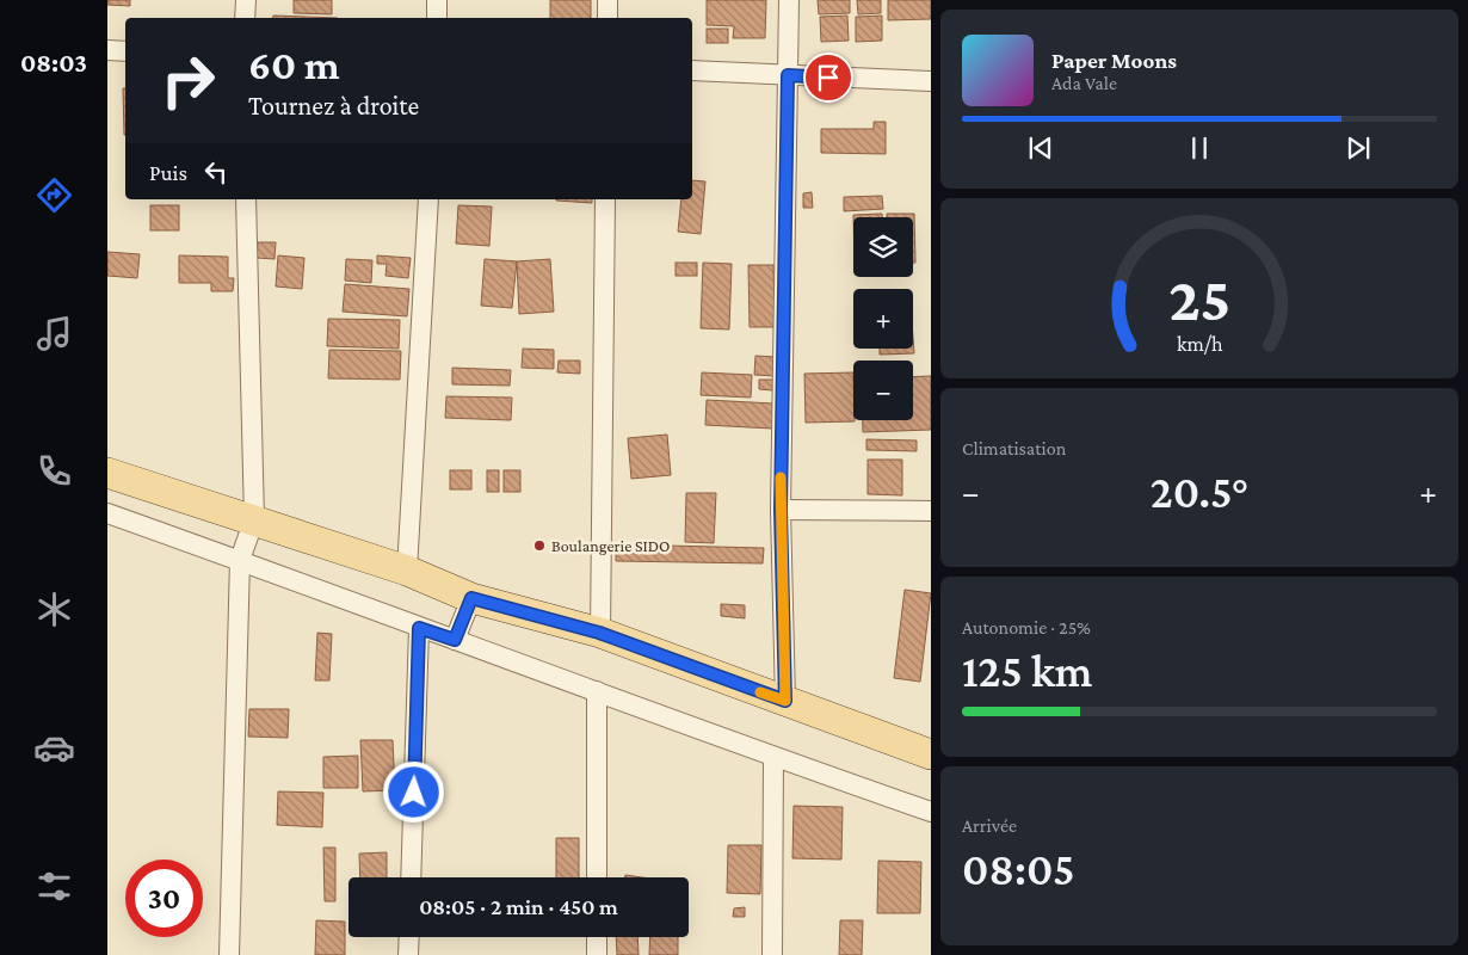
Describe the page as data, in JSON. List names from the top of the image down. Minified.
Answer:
{"places":["Boulangerie SIDO"],"page":{"tabs":"08:03","turn":["60 m","Tournez à droite"],"song":["Paper Moons","Ada Vale"],"then":"Puis","map_buttons":["+","−"],"tile":["Climatisation",["Autonomie · 25%","125 km"],["Arrivée","08:05"]],"heat":["−","20.5°","+"],"limit":"30","trip":"08:05 · 2 min · 450 m","gauge":["25","km/h"]}}
